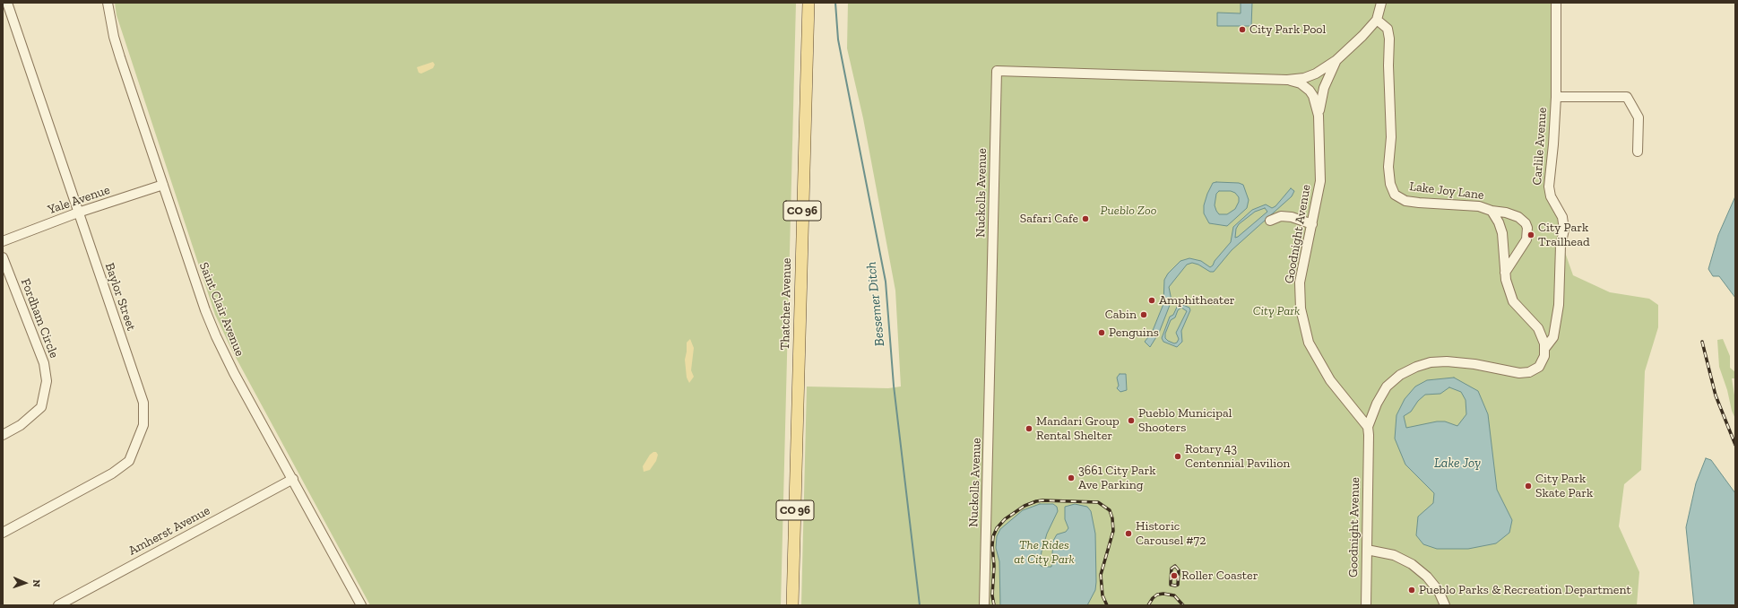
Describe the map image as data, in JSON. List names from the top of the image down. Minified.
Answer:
{"streets":{"main road":["CO 96","Thatcher Avenue"],"street":["Carlile Avenue","Lake Joy Lane","Nuckolls Avenue","Yale Avenue","Goodnight Avenue","Baylor Street","Saint Clair Avenue","Fordham Circle","Amherst Avenue"]},"crossings":[["Carlile Avenue","Lake Joy Lane"],["Nuckolls Avenue","Goodnight Avenue"],["Yale Avenue","Baylor Street"],["Yale Avenue","Saint Clair Avenue"],["Saint Clair Avenue","Amherst Avenue"]],"water":["Bessemer Ditch","Lake Joy"],"parks":["Pueblo Zoo","City Park","The Rides at City Park"],"places":["City Park Pool","Safari Cafe","City Park Trailhead","Amphitheater","Cabin","Penguins","Pueblo Municipal Shooters","Mandari Group Rental Shelter","Rotary 43 Centennial Pavilion","3661 City Park Ave Parking","City Park Skate Park","Historic Carousel #72","Roller Coaster","Pueblo Parks & Recreation Department"],"north":"right"}
